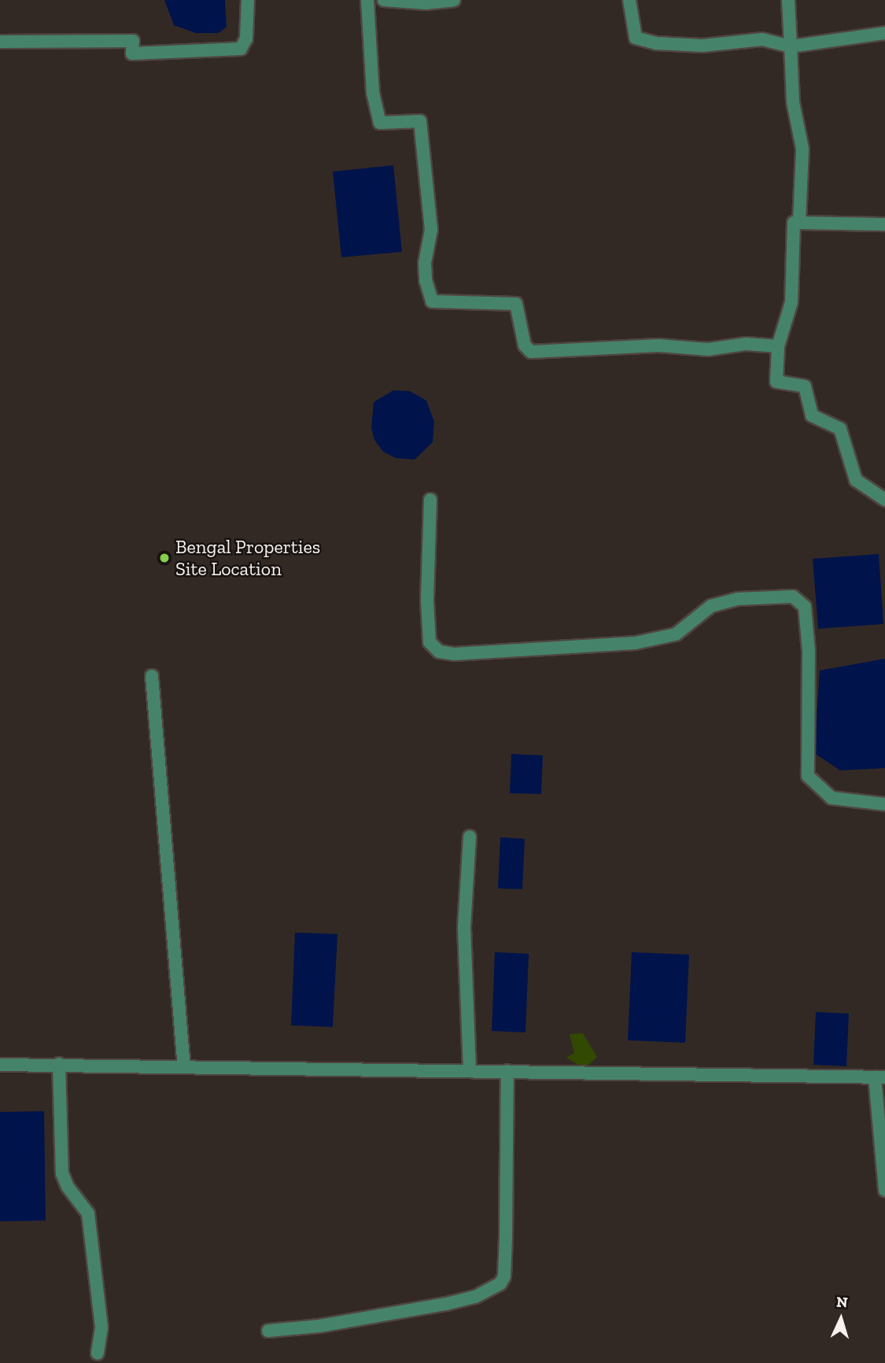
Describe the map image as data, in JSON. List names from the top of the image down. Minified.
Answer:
{"places":["Bengal Properties Site Location"],"north":"top"}
